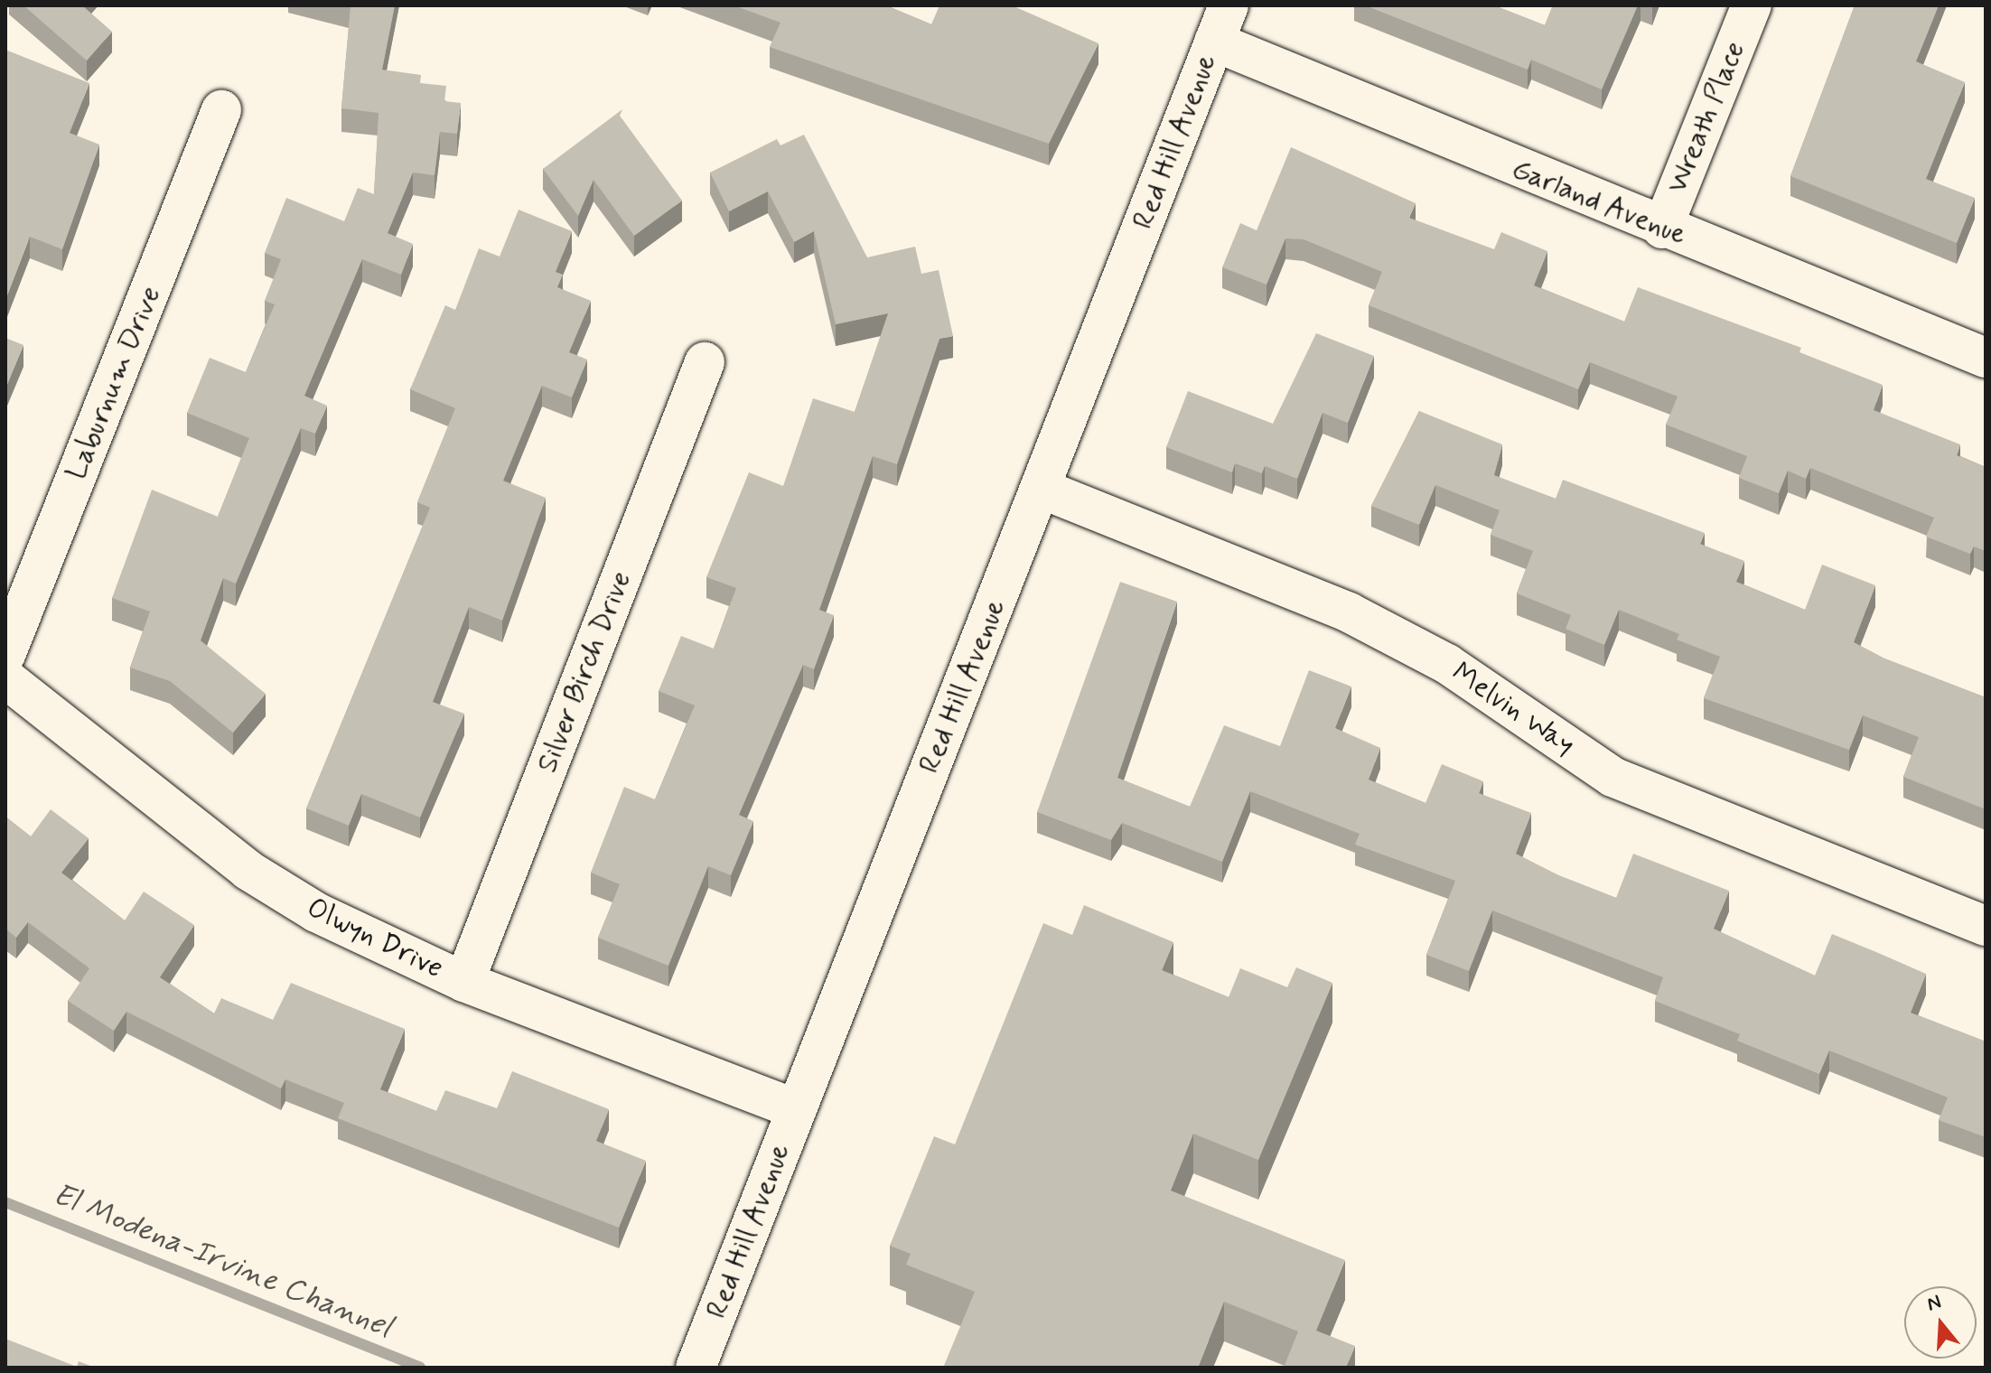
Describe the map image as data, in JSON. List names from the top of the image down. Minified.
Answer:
{"streets":{"street":["Wreath Place","Red Hill Avenue","Garland Avenue","Laburnum Drive","Silver Birch Drive","Melvin Way","Olwyn Drive"]},"crossings":[["Wreath Place","Garland Avenue"],["Red Hill Avenue","Garland Avenue"],["Red Hill Avenue","Melvin Way"],["Red Hill Avenue","Olwyn Drive"],["Silver Birch Drive","Olwyn Drive"]],"water":["El Modena-Irvine Channel"],"north":"top"}
